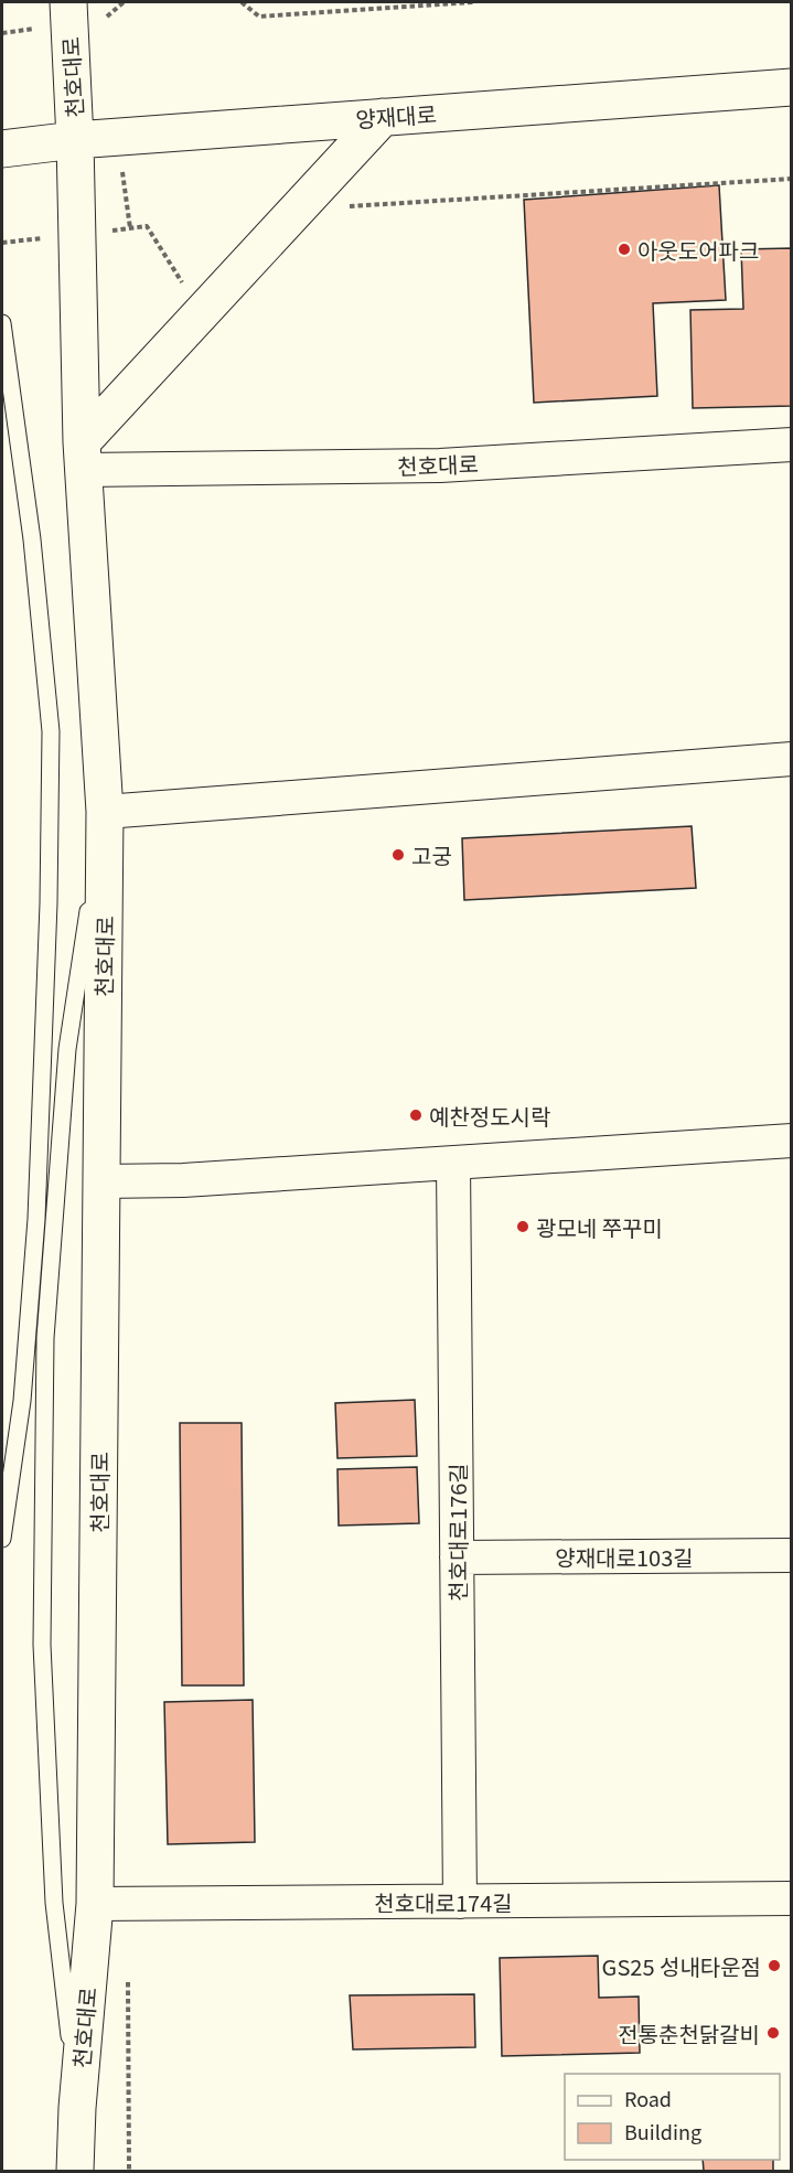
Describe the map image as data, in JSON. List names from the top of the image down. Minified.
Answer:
{"streets":{"main road":["천호대로","양재대로"],"street":["천호대로176길","양재대로103길","천호대로174길"]},"crossings":[["천호대로","양재대로"],["천호대로","천호대로174길"],["천호대로176길","양재대로103길"],["천호대로176길","천호대로174길"]],"places":["아웃도어파크","고궁","예찬정도시락","광모네 쭈꾸미","GS25 성내타운점","전통춘천닭갈비"],"legend":["Road","Building"]}
